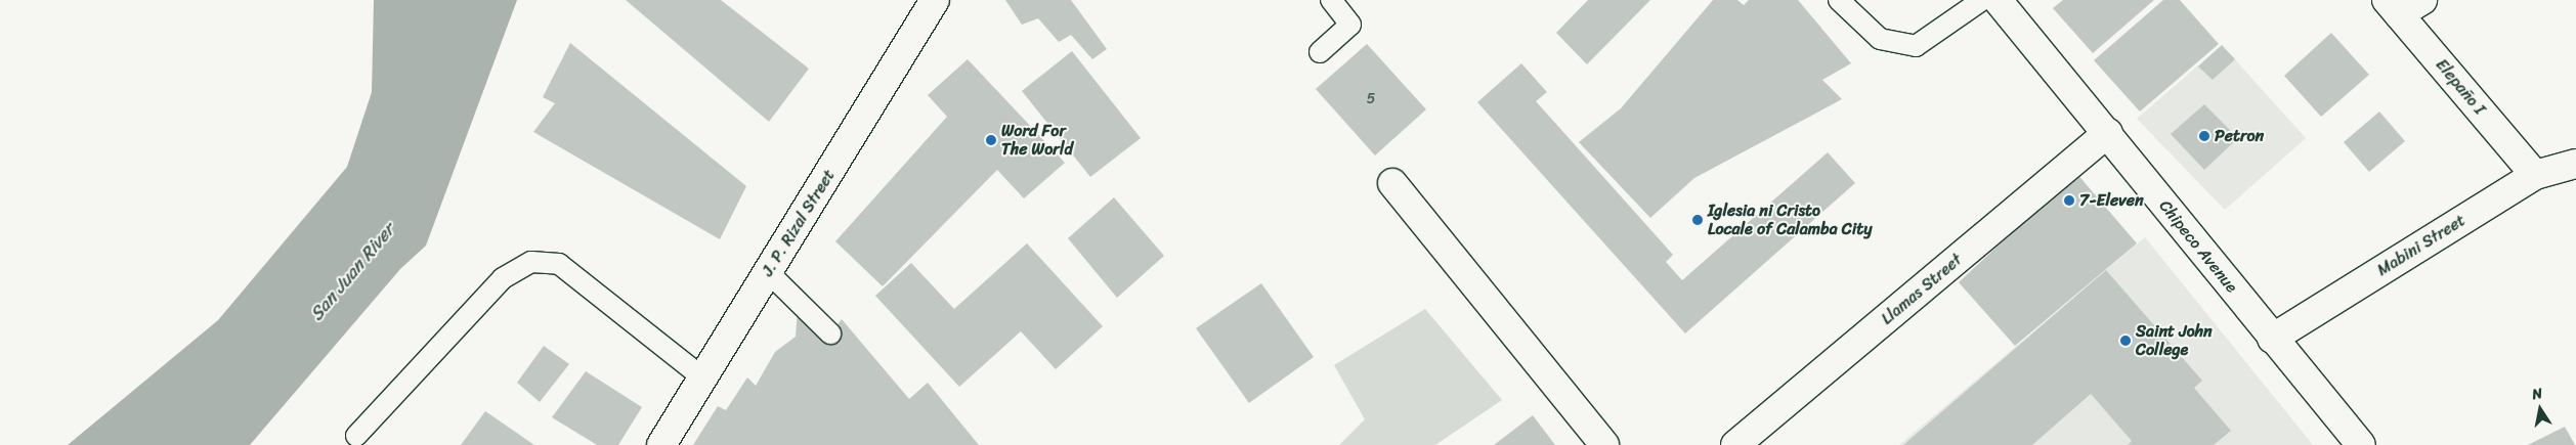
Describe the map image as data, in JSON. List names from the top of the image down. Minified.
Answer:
{"streets":{"street":["Elepaño I","J. P. Rizal Street","Mabini Street","Chipeco Avenue","Llamas Street"]},"crossings":[["Elepaño I","Mabini Street"],["Mabini Street","Chipeco Avenue"],["Chipeco Avenue","Llamas Street"]],"water":["San Juan River"],"places":["Petron","Word For The World","7-Eleven","Iglesia ni Cristo Locale of Calamba City","Saint John College"],"house_numbers":["5"],"north":"top"}
